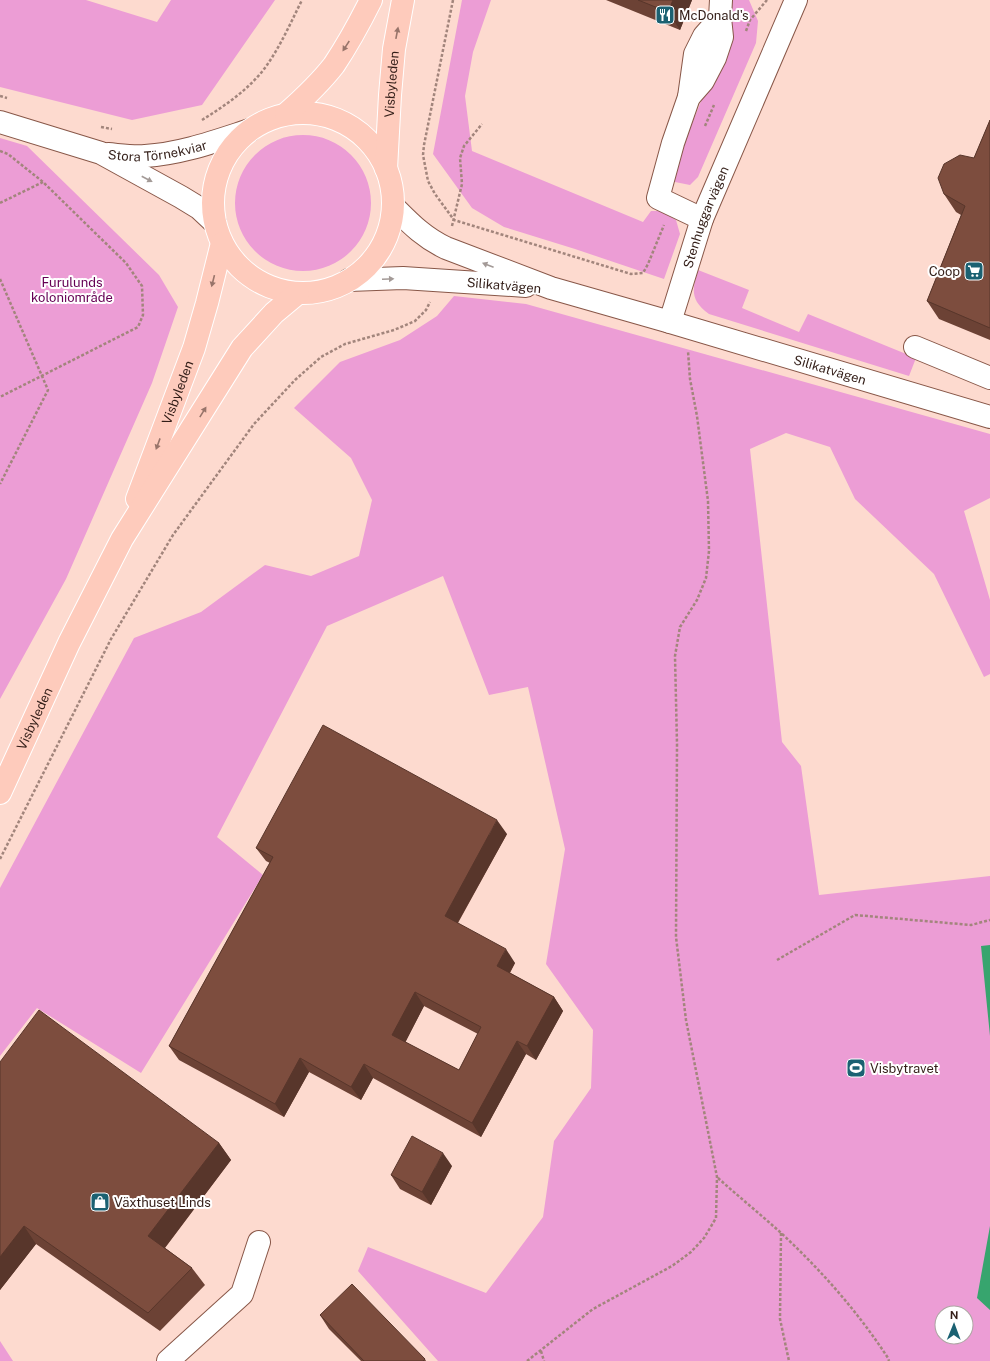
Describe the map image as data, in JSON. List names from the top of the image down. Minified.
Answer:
{"streets":{"main road":["Visbyleden"],"street":["Stora Törnekviar","Stenhuggarvägen","Silikatvägen"]},"crossings":[["Visbyleden","Stora Törnekviar"],["Stenhuggarvägen","Silikatvägen"]],"one_way":["Stora Törnekviar"],"parks":["Furulunds koloniområde"],"places":{"restaurant":["McDonald's"],"supermarket":["Coop"],"sports":["Visbytravet"],"shop":["Växthuset Linds"]},"north":"top"}
